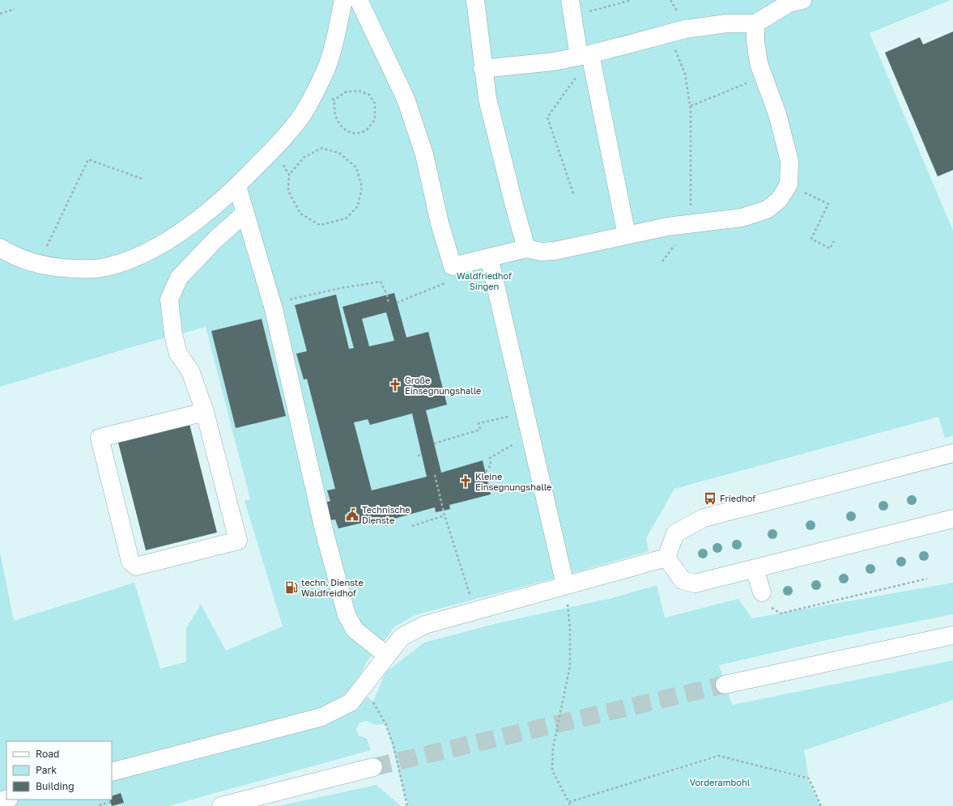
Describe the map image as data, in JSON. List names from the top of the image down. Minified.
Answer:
{"parks":["Waldfriedhof Singen","Vorderambohl"],"places":{"church":["Große Einsegnungshalle","Kleine Einsegnungshalle"],"bus stop":["Friedhof"],"public building":["Technische Dienste"],"fuel station":["techn. Dienste Waldfreidhof"]},"legend":["Road","Park","Building"]}
